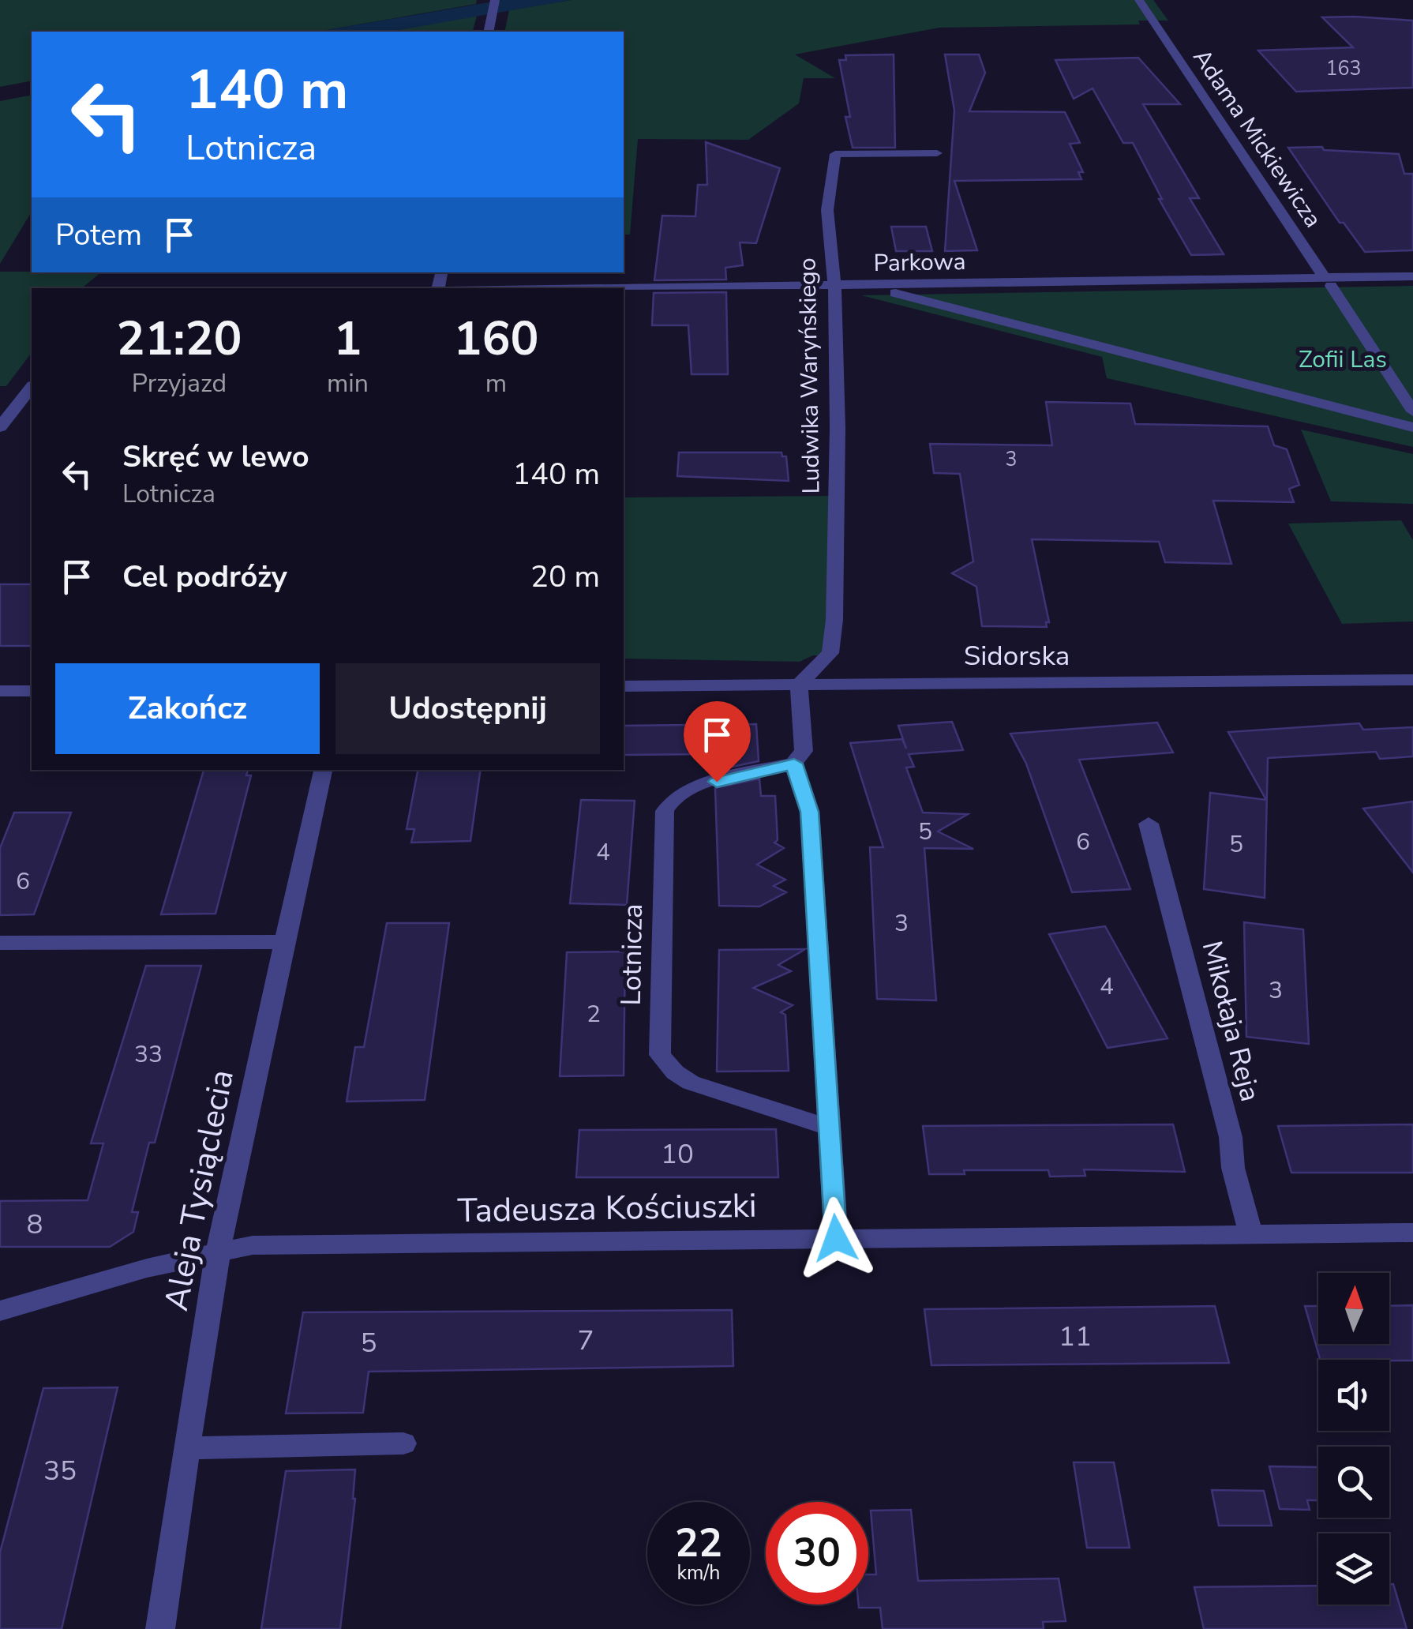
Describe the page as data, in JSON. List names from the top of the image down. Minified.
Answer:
{"streets":{"street":["Adama Mickiewicza","Parkowa","Ludwika Waryńskiego","Sidorska","Lotnicza","Mikołaja Reja","Aleja Tysiąclecia","Tadeusza Kościuszki"]},"crossings":[["Adama Mickiewicza","Parkowa"],["Parkowa","Ludwika Waryńskiego"],["Ludwika Waryńskiego","Sidorska"],["Mikołaja Reja","Tadeusza Kościuszki"],["Aleja Tysiąclecia","Tadeusza Kościuszki"]],"parks":["Zofii Las"],"house_numbers":["163","3","5","6","5","4","6","3","4","3","2","33","10","8","11","7","5","35"],"north":"top","page":{"turn":["140 m","Lotnicza"],"then":"Potem","eta":["21:20","Przyjazd","1","min","160","m"],"list":[{"name":"Skręć w lewo","note":"Lotnicza","value":"140 m"},{"name":"Cel podróży","value":"20 m"}],"buttons":["Zakończ","Udostępnij"],"speed":"22 km/h","limit":"30"}}
